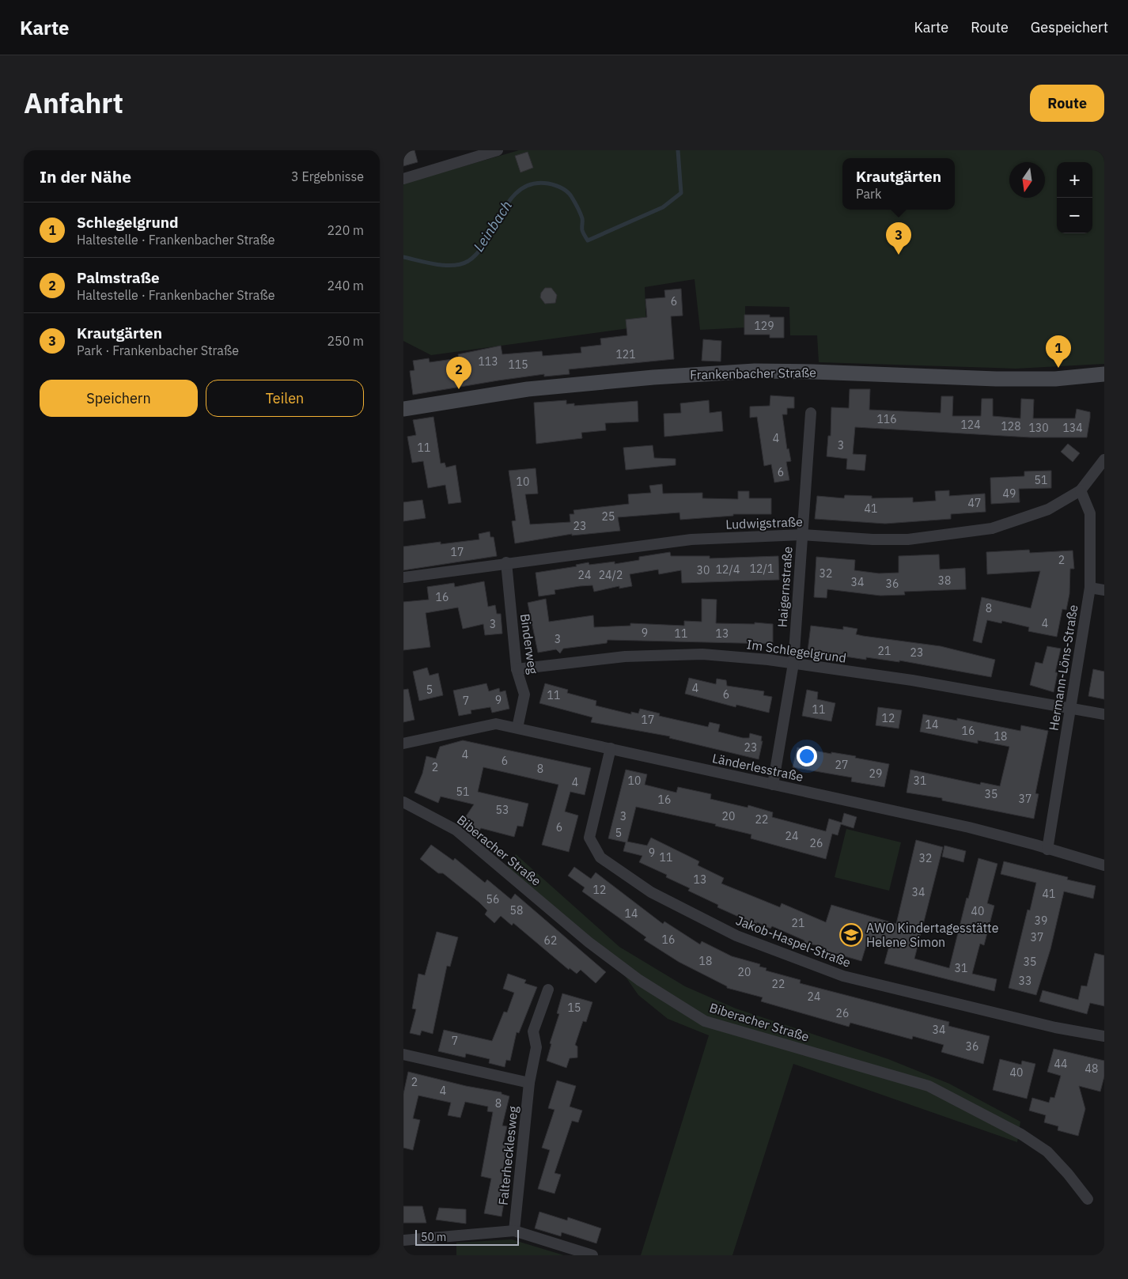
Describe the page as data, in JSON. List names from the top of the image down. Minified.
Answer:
{"streets":{"main road":["Frankenbacher Straße"],"street":["Ludwigstraße","Haigernstraße","Binderweg","Im Schlegelgrund","Hermann-Löns-Straße","Länderlesstraße","Biberacher Straße","Jakob-Haspel-Straße","Falterhecklesweg"]},"crossings":[["Ludwigstraße","Haigernstraße"],["Ludwigstraße","Binderweg"],["Ludwigstraße","Hermann-Löns-Straße"],["Haigernstraße","Im Schlegelgrund"],["Haigernstraße","Länderlesstraße"],["Binderweg","Im Schlegelgrund"],["Binderweg","Länderlesstraße"],["Im Schlegelgrund","Hermann-Löns-Straße"],["Hermann-Löns-Straße","Länderlesstraße"],["Länderlesstraße","Jakob-Haspel-Straße"]],"water":["Leinbach"],"places":{"school or university":["AWO Kindertagesstätte Helene Simon"]},"house_numbers":["6","129","121","113","115","116","124","128","130","134","4","3","11","6","51","10","49","47","41","25","23","17","2","12/1","12/4","30","32","24","24/2","38","34","36","16","8","4","3","9","11","13","3","21","23","4","5","6","11","9","7","11","12","17","14","16","18","23","4","6","27","2","8","29","10","31","4","51","35","37","16","53","3","20","22","6","5","24","26","9","11","32","13","12","34","41","56","58","40","14","39","21","37","16","62","18","35","31","20","33","22","24","15","26","34","7","36","44","48","40","2","4","8"],"scale_bar":"50 m","north":"bottom","page":{"header":"Karte","nav":["Karte","Route","Gespeichert"],"title":"Anfahrt","buttons":["Route",["Speichern","Teilen"]],"heading":["In der Nähe","3 Ergebnisse"],"popup":["Krautgärten","Park"],"map_buttons":["+","−"],"list":[{"mark":"1","name":"Schlegelgrund","note":"Haltestelle · Frankenbacher Straße","value":"220 m"},{"mark":"2","name":"Palmstraße","note":"Haltestelle · Frankenbacher Straße","value":"240 m"},{"mark":"3","name":"Krautgärten","note":"Park · Frankenbacher Straße","value":"250 m"}],"pins":["3","1","2"],"scale":"50 m"}}
